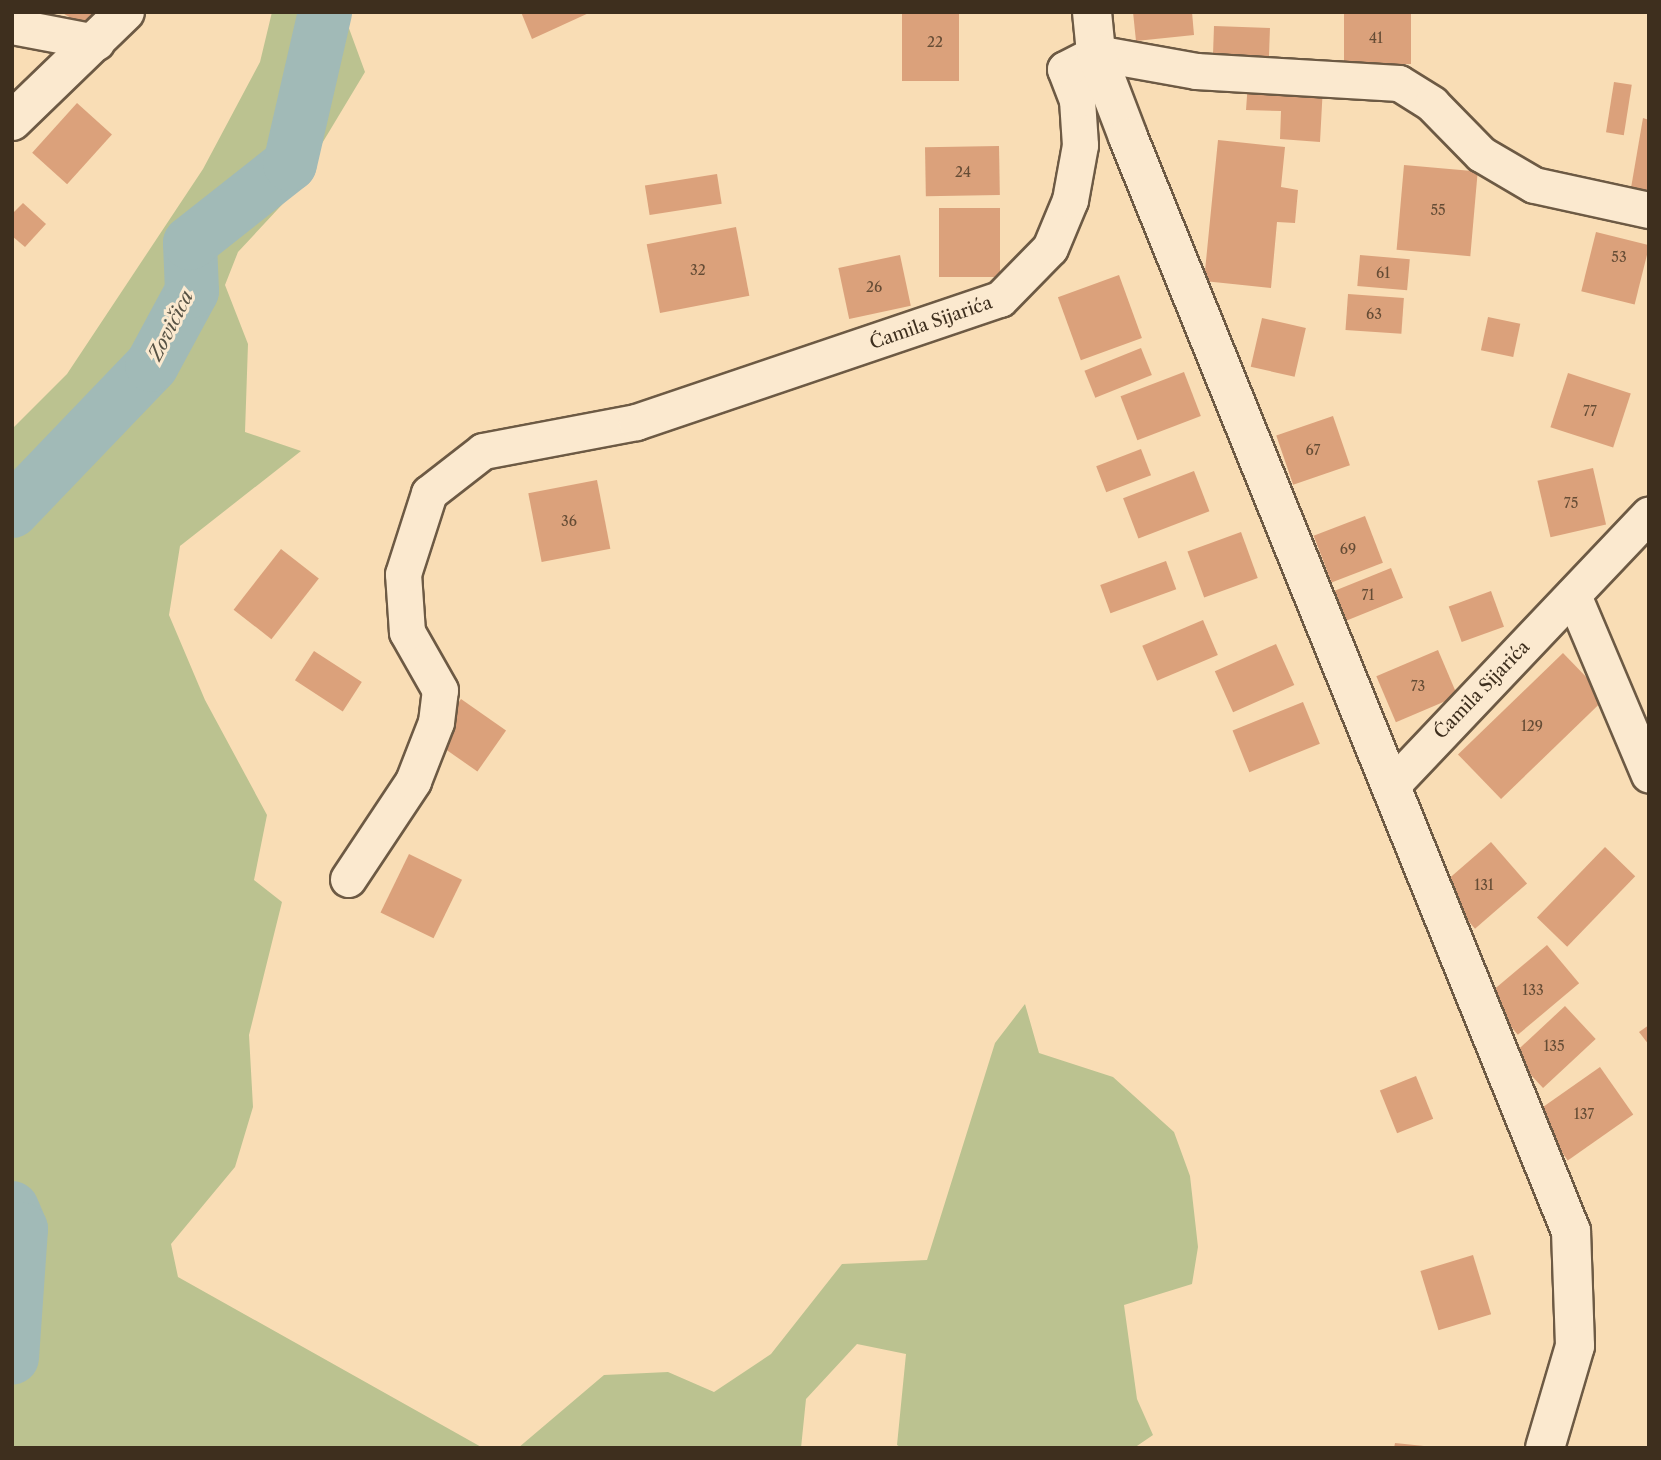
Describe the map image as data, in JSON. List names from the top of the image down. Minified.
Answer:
{"streets":{"street":["Ćamila Sijarića"]},"water":["Zovičica"],"house_numbers":["41","22","24","55","53","32","61","26","63","77","67","75","36","69","71","73","129","131","133","135","137"]}
